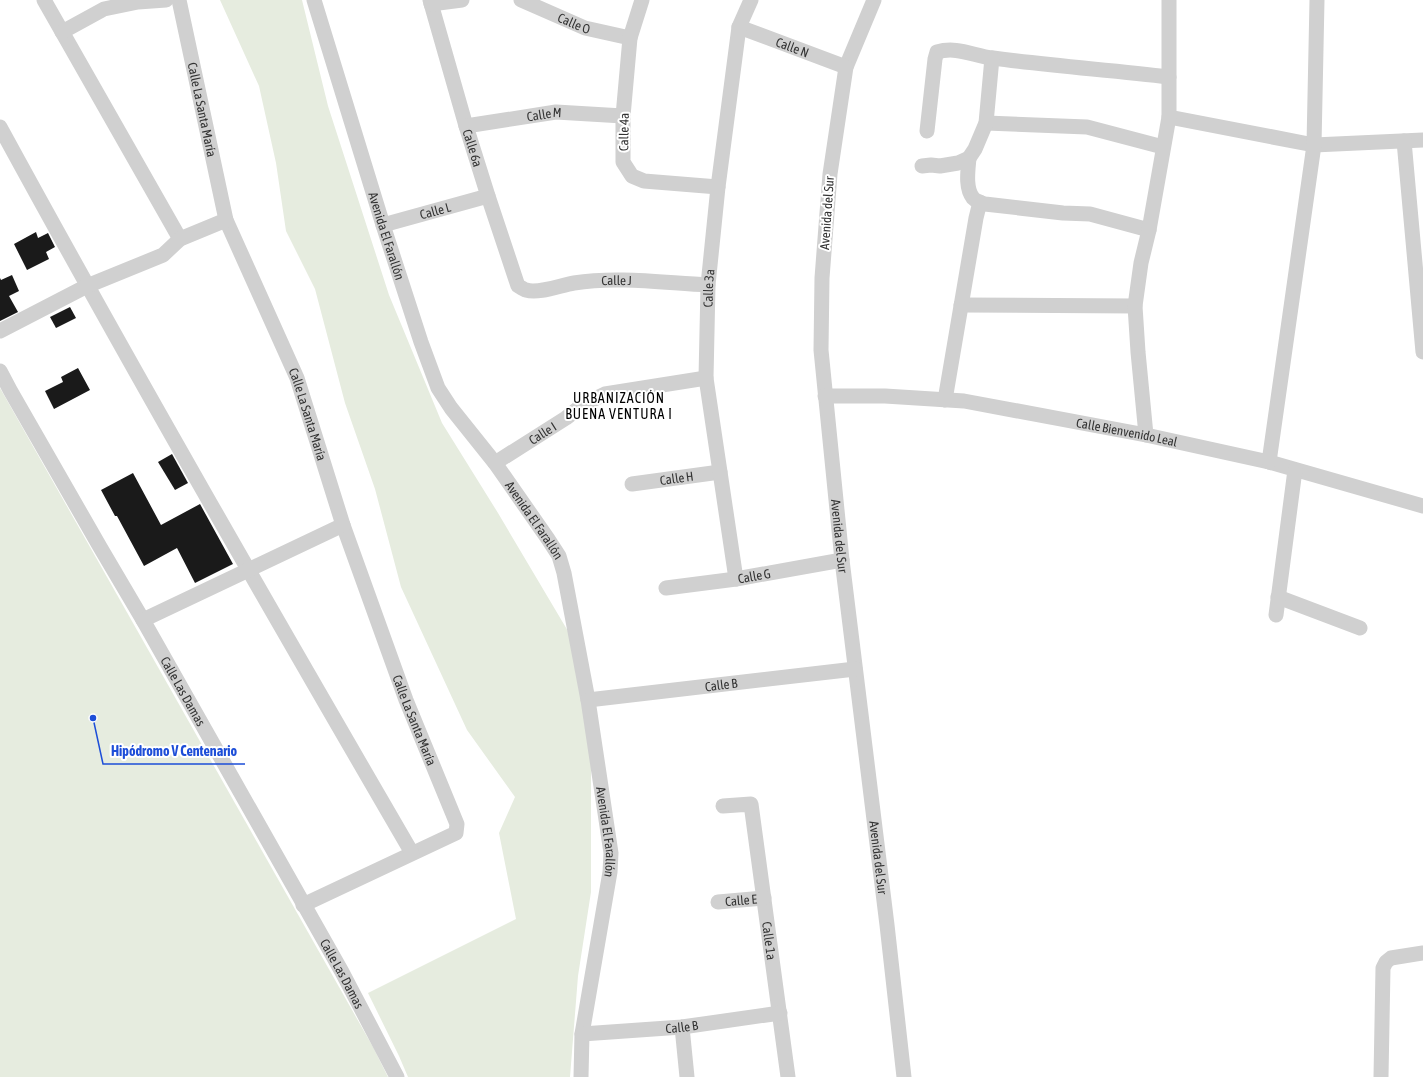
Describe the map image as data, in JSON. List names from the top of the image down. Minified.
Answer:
{"streets":{"street":["Calle O","Calle N","Calle La Santa María","Calle M","Calle 4a","Calle 6a","Calle L","Avenida del Sur","Avenida El Farallón","Calle J","Calle 3a","Calle Bienvenido Leal","Calle I","Calle H","Calle G","Calle B","Calle Las Damas","Calle E","Calle 1a"]},"crossings":[["Calle O","Calle 4a"],["Calle N","Avenida del Sur"],["Calle N","Calle 3a"],["Calle M","Calle 4a"],["Calle M","Calle 6a"],["Calle 4a","Calle 3a"],["Calle 6a","Calle L"],["Calle 6a","Calle J"],["Calle L","Avenida El Farallón"],["Avenida del Sur","Calle Bienvenido Leal"],["Avenida del Sur","Calle G"],["Avenida del Sur","Calle B"],["Avenida El Farallón","Calle I"],["Avenida El Farallón","Calle B"],["Calle J","Calle 3a"],["Calle 3a","Calle I"],["Calle 3a","Calle H"],["Calle 3a","Calle G"],["Calle B","Calle 1a"],["Calle E","Calle 1a"]],"districts":["URBANIZACIÓN BUENA VENTURA I"],"places":["Hipódromo V Centenario"]}
